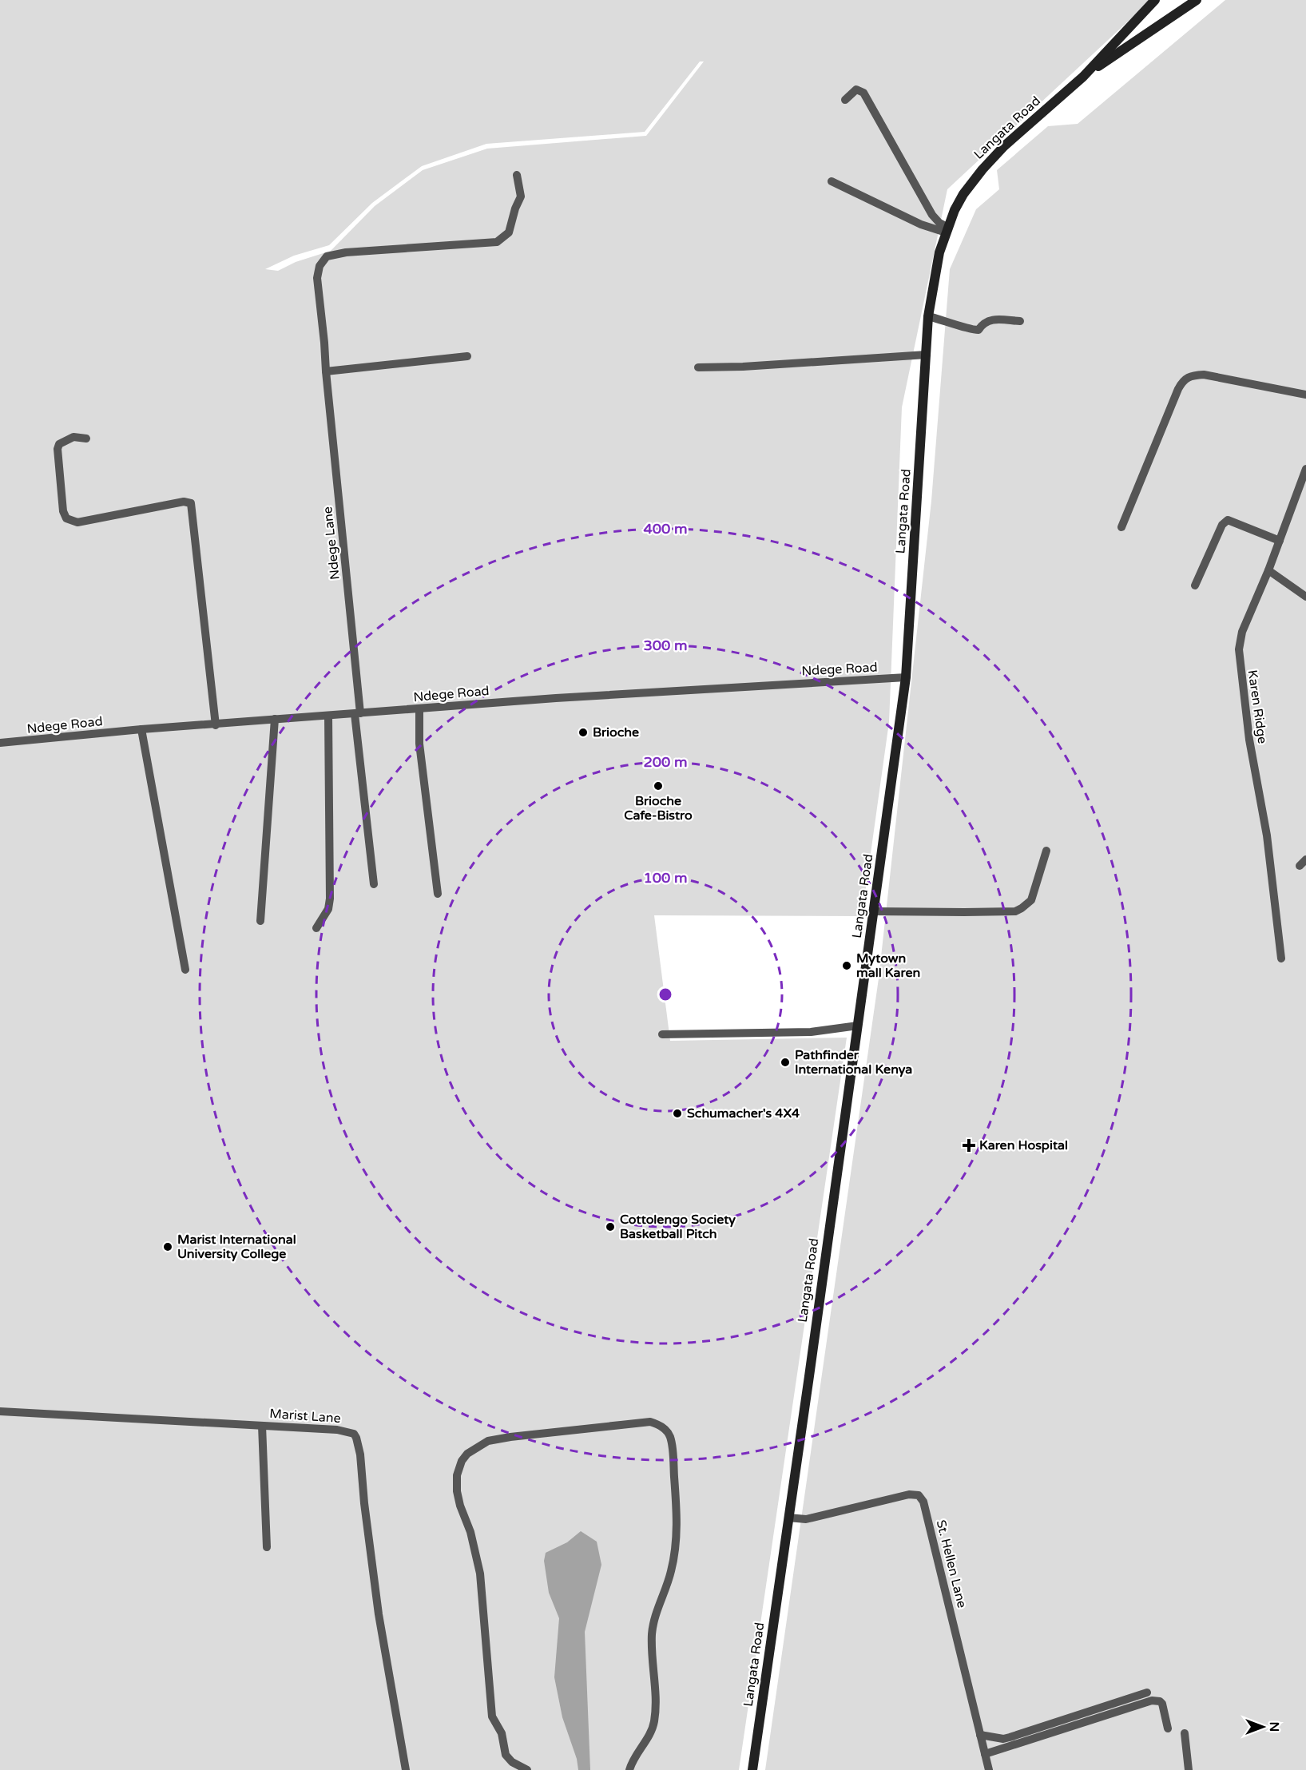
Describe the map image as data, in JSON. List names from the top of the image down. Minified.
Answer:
{"streets":{"main road":["Langata Road"],"street":["Ndege Lane","Ndege Road","Karen Ridge","Marist Lane","St. Hellen Lane"]},"crossings":[["Langata Road","Ndege Road"],["Langata Road","St. Hellen Lane"],["Ndege Lane","Ndege Road"]],"places":{"other":["Brioche","Brioche Cafe-Bistro","Mytown mall Karen","Pathfinder International Kenya","Schumacher's 4X4","Cottolengo Society Basketball Pitch","Marist International University College"],"health":["Karen Hospital"]},"north":"right","rings":["400 m","300 m","200 m","100 m"]}
